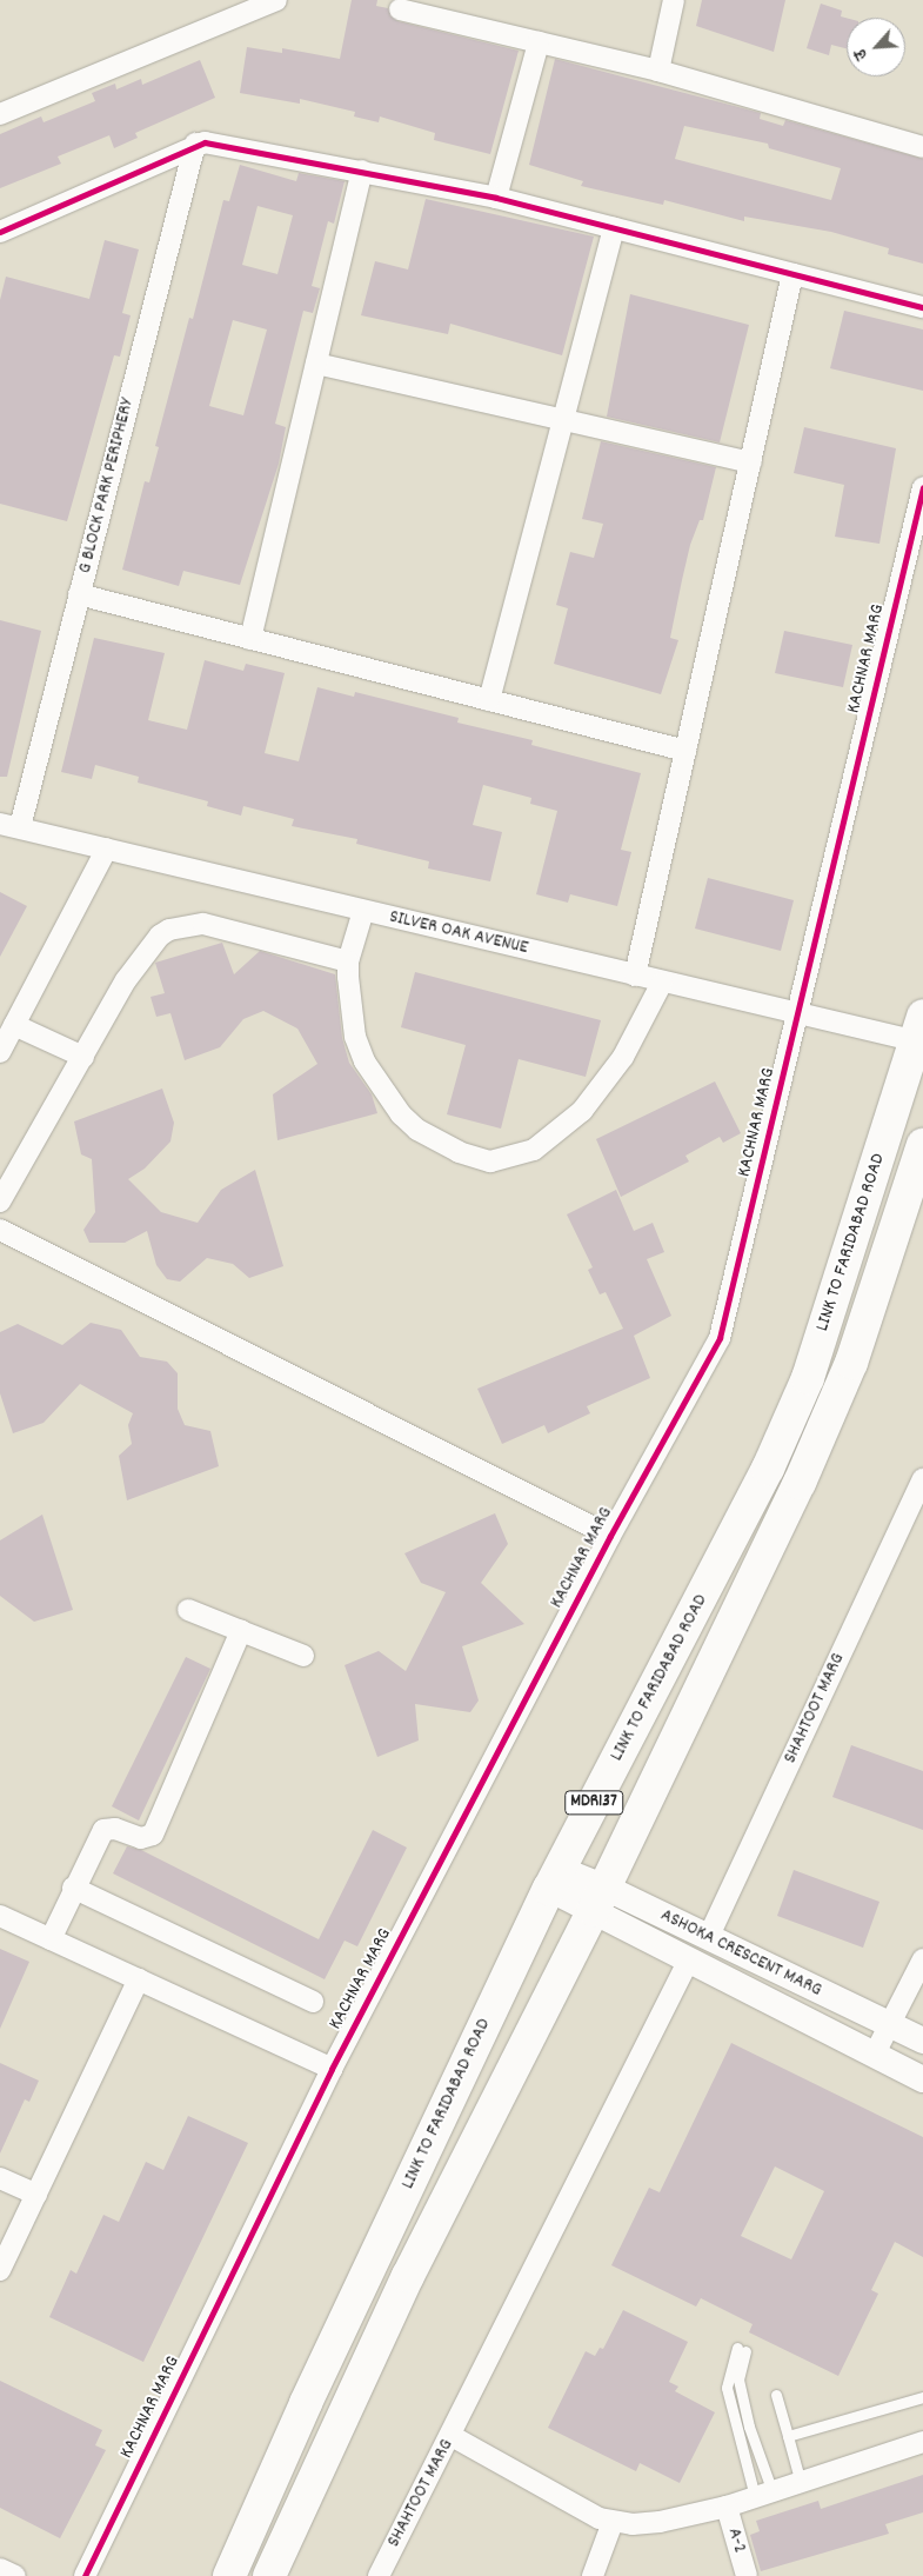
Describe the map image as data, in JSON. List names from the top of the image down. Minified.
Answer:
{"streets":{"main road":["LINK TO FARIDABAD ROAD","MDR137"],"street":["G BLOCK PARK PERIPHERY","KACHNAR MARG","SILVER OAK AVENUE","SHAHTOOT MARG","ASHOKA CRESCENT MARG","A-2"]},"crossings":[["G BLOCK PARK PERIPHERY","SILVER OAK AVENUE"],["KACHNAR MARG","SILVER OAK AVENUE"],["SILVER OAK AVENUE","LINK TO FARIDABAD ROAD"],["LINK TO FARIDABAD ROAD","ASHOKA CRESCENT MARG"],["SHAHTOOT MARG","ASHOKA CRESCENT MARG"]],"north":"bottom left"}
